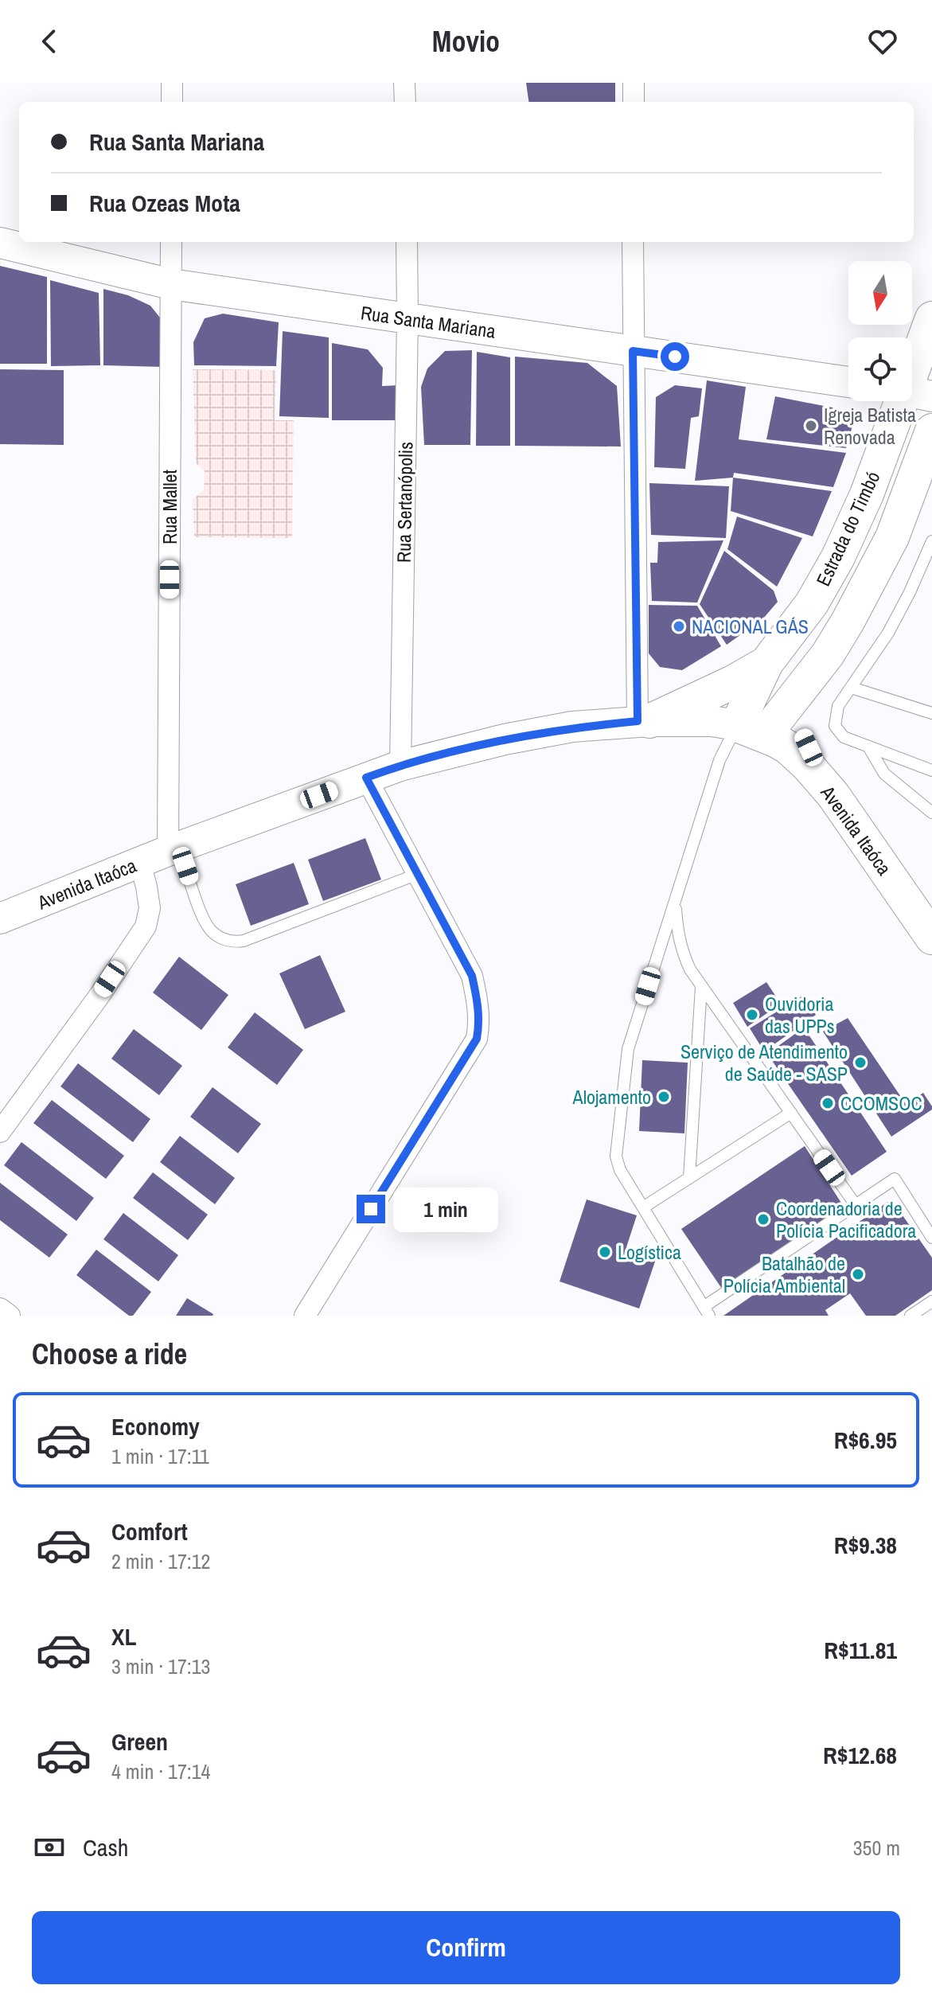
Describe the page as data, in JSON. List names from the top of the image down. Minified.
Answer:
{"streets":{"main road":["Estrada do Timbó","Avenida Itaóca"],"street":["Rua Santa Mariana","Rua Sertanópolis","Rua Mallet"]},"crossings":[["Rua Santa Mariana","Rua Sertanópolis"],["Rua Santa Mariana","Rua Mallet"],["Rua Sertanópolis","Avenida Itaóca"],["Rua Mallet","Avenida Itaóca"],["Estrada do Timbó","Avenida Itaóca"]],"places":["Igreja Batista Renovada","NACIONAL GÁS","Ouvidoria das UPPs","Serviço de Atendimento de Saúde - SASP","Alojamento","CCOMSOC","Coordenadoria de Polícia Pacificadora","Logística","Batalhão de Polícia Ambiental"],"north":"bottom","page":{"header":"Movio","banner":["Rua Santa Mariana","Rua Ozeas Mota"],"bubble":"1 min","heading":"Choose a ride","list":[{"name":"Economy","note":"1 min · 17:11","value":"R$6.95"},{"name":"Comfort","note":"2 min · 17:12","value":"R$9.38"},{"name":"XL","note":"3 min · 17:13","value":"R$11.81"},{"name":"Green","note":"4 min · 17:14","value":"R$12.68"}],"pay":["Cash","350 m"],"buttons":"Confirm"}}
